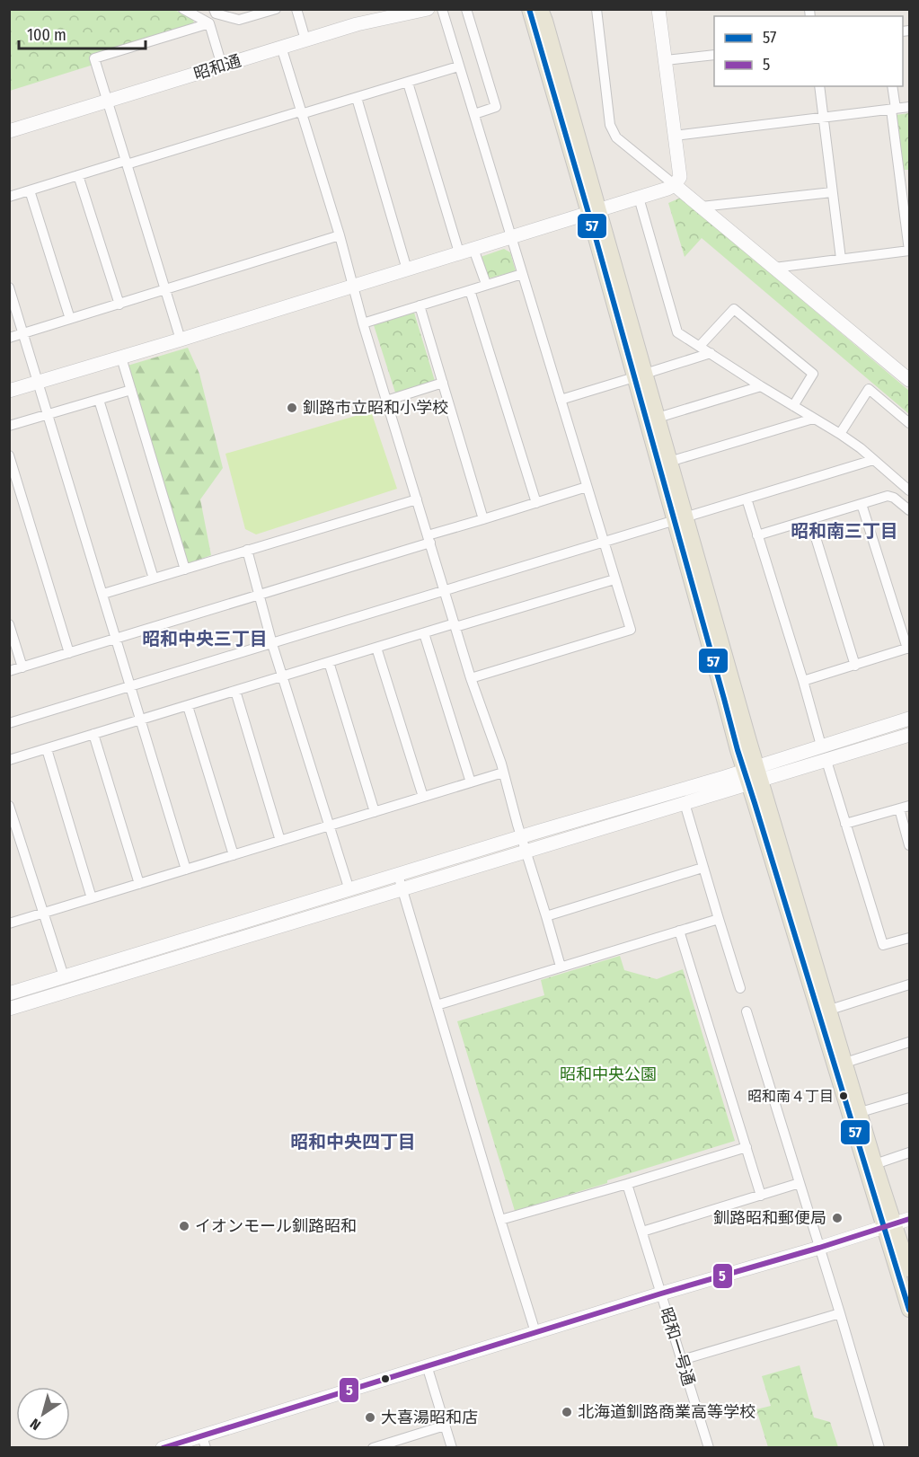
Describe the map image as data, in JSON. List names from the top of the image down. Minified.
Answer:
{"streets":{"street":["昭和通","昭和一号通"]},"districts":["昭和南三丁目","昭和中央三丁目","昭和中央四丁目"],"parks":["昭和中央公園"],"places":["釧路市立昭和小学校","昭和南４丁目","釧路昭和郵便局","イオンモール釧路昭和","北海道釧路商業高等学校","大喜湯昭和店"],"lines":["transit line 57","transit line 5"],"legend":["57","5"],"scale_bar":"100 m","north":"bottom left"}
